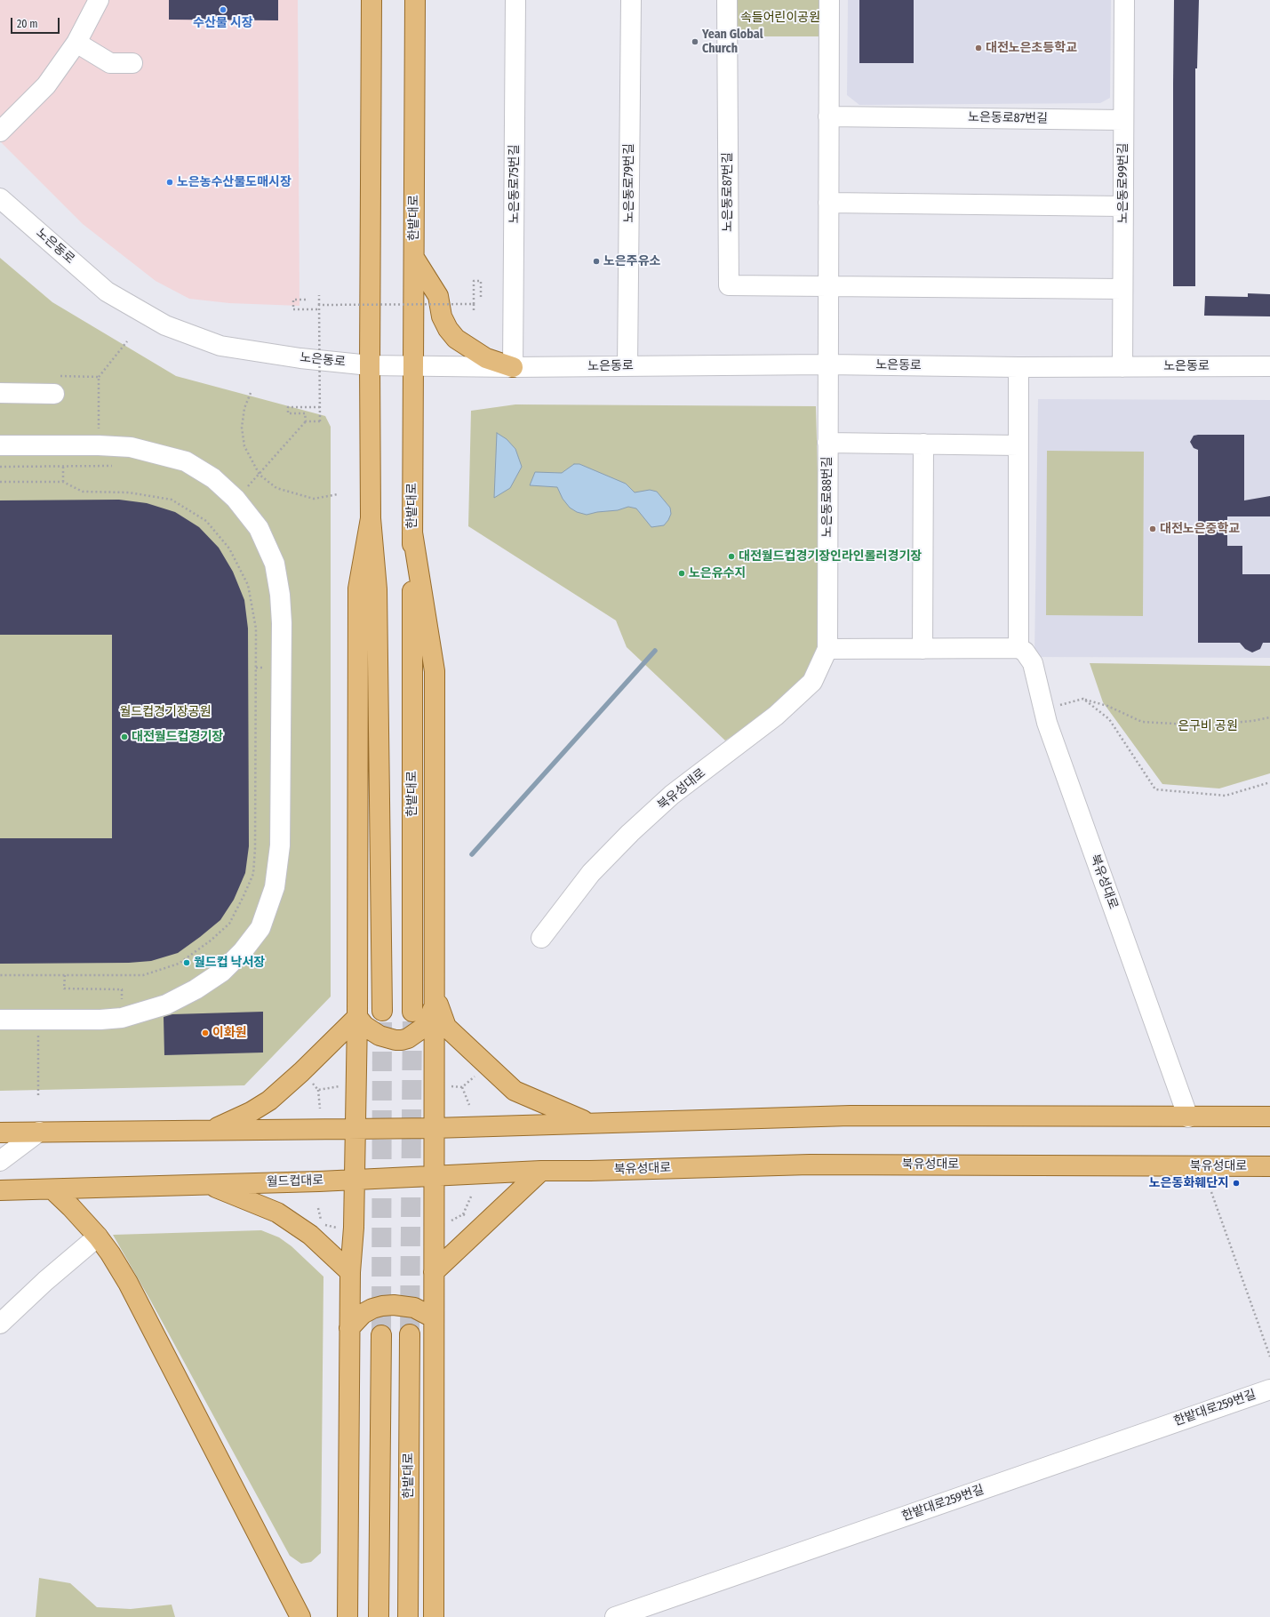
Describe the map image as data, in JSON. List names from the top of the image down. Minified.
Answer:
{"streets":{"main road":["한밭대로","북유성대로","월드컵대로"],"street":["노은동로87번길","노은동로79번길","노은동로99번길","노은동로75번길","노은동로","노은동로88번길","한밭대로259번길"]},"crossings":[["노은동로87번길","노은동로99번길"],["노은동로79번길","노은동로"],["노은동로99번길","노은동로"],["노은동로75번길","노은동로"],["한밭대로","노은동로"],["노은동로","노은동로88번길"],["노은동로88번길","북유성대로"],["북유성대로","월드컵대로"]],"parks":["속들어린이공원","월드컵경기장공원","은구비 공원"],"places":["수산물 시장","Yean Global Church","대전노은초등학교","노은농수산물도매시장","노은주유소","대전노은중학교","대전월드컵경기장인라인롤러경기장","노은유수지","대전월드컵경기장","월드컵 낙서장","이화원","노은동화훼단지"],"scale_bar":"20 m"}
